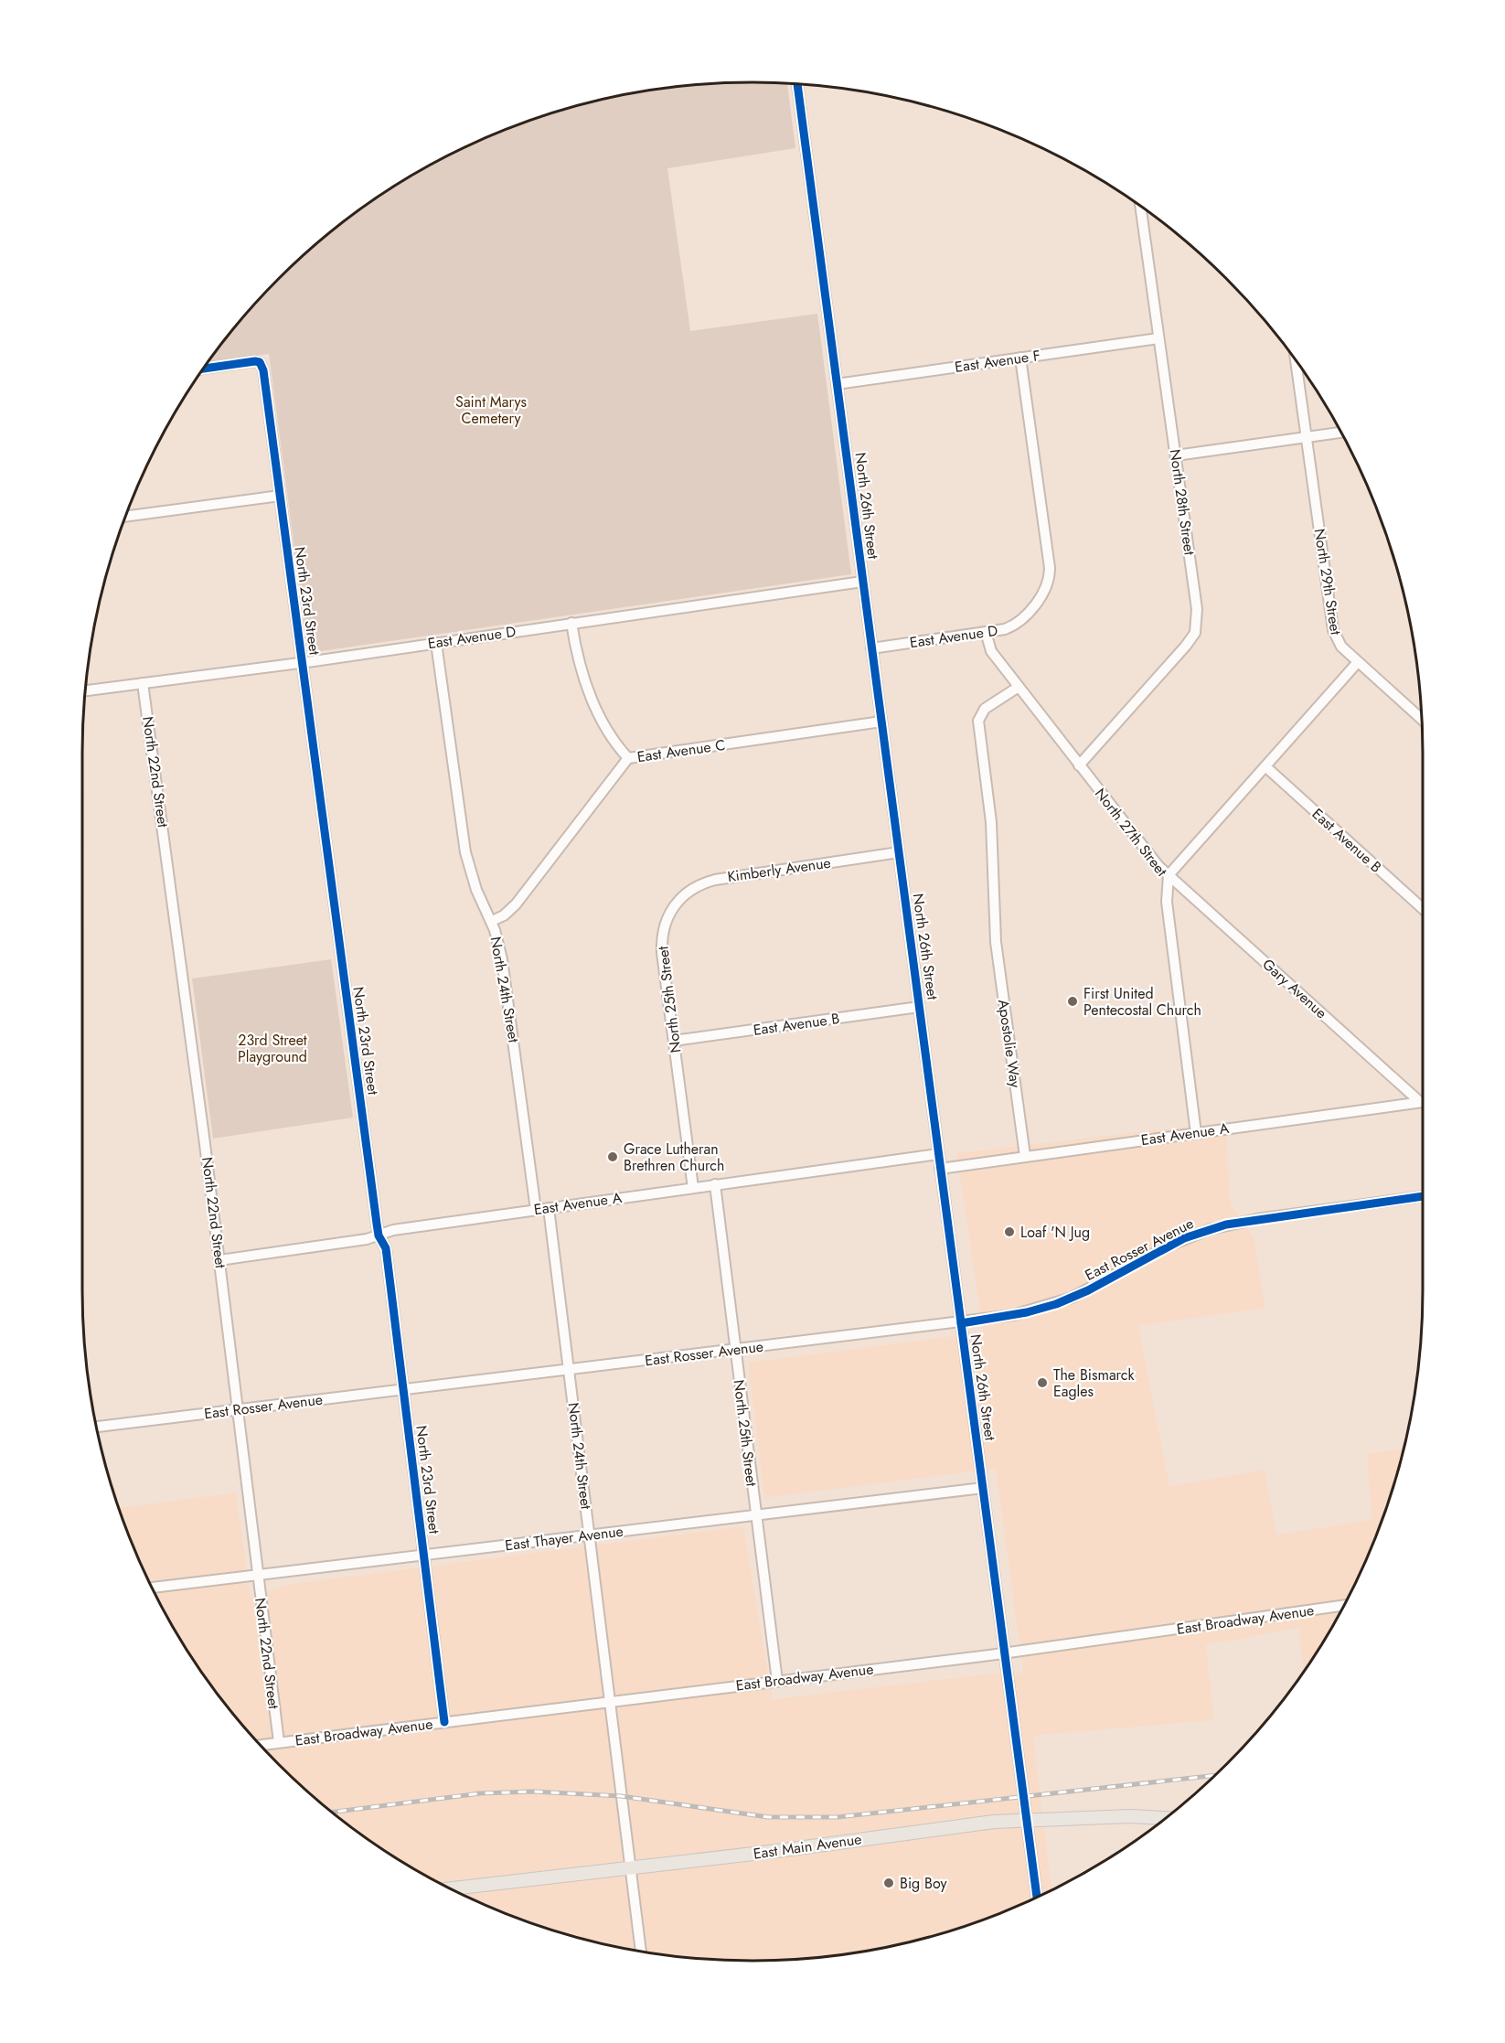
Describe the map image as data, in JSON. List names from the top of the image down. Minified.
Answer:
{"streets":{"main road":["East Main Avenue"],"street":["East Avenue F","North 28th Street","North 26th Street","North 29th Street","North 23rd Street","East Avenue D","East Avenue C","North 22nd Street","North 27th Street","East Avenue B","Kimberly Avenue","Gary Avenue","North 24th Street","North 25th Street","Apostolie Way","East Avenue A","East Rosser Avenue","East Thayer Avenue","East Broadway Avenue"]},"crossings":[["East Avenue F","North 28th Street"],["East Avenue F","North 26th Street"],["East Avenue F","East Avenue D"],["North 28th Street","North 27th Street"],["North 26th Street","East Avenue D"],["North 26th Street","East Avenue C"],["North 26th Street","East Avenue B"],["North 26th Street","Kimberly Avenue"],["North 26th Street","East Avenue A"],["North 26th Street","East Rosser Avenue"],["North 26th Street","East Thayer Avenue"],["North 26th Street","East Broadway Avenue"],["North 26th Street","East Main Avenue"],["North 23rd Street","East Avenue D"],["North 23rd Street","East Avenue A"],["North 23rd Street","East Rosser Avenue"],["North 23rd Street","East Thayer Avenue"],["North 23rd Street","East Broadway Avenue"],["East Avenue D","North 22nd Street"],["East Avenue D","North 27th Street"],["East Avenue D","North 24th Street"],["East Avenue C","North 24th Street"],["North 22nd Street","East Avenue A"],["North 22nd Street","East Rosser Avenue"],["North 22nd Street","East Thayer Avenue"],["North 22nd Street","East Broadway Avenue"],["North 27th Street","Gary Avenue"],["North 27th Street","Apostolie Way"],["North 27th Street","East Avenue A"],["East Avenue B","North 25th Street"],["Kimberly Avenue","North 25th Street"],["North 24th Street","East Avenue A"],["North 24th Street","East Rosser Avenue"],["North 24th Street","East Thayer Avenue"],["North 24th Street","East Broadway Avenue"],["North 24th Street","East Main Avenue"],["North 25th Street","East Avenue A"],["North 25th Street","East Rosser Avenue"],["North 25th Street","East Thayer Avenue"],["North 25th Street","East Broadway Avenue"],["Apostolie Way","East Avenue A"]],"parks":["Saint Marys Cemetery","23rd Street Playground"],"places":["First United Pentecostal Church","Grace Lutheran Brethren Church","Loaf 'N Jug","The Bismarck Eagles","Big Boy"]}
